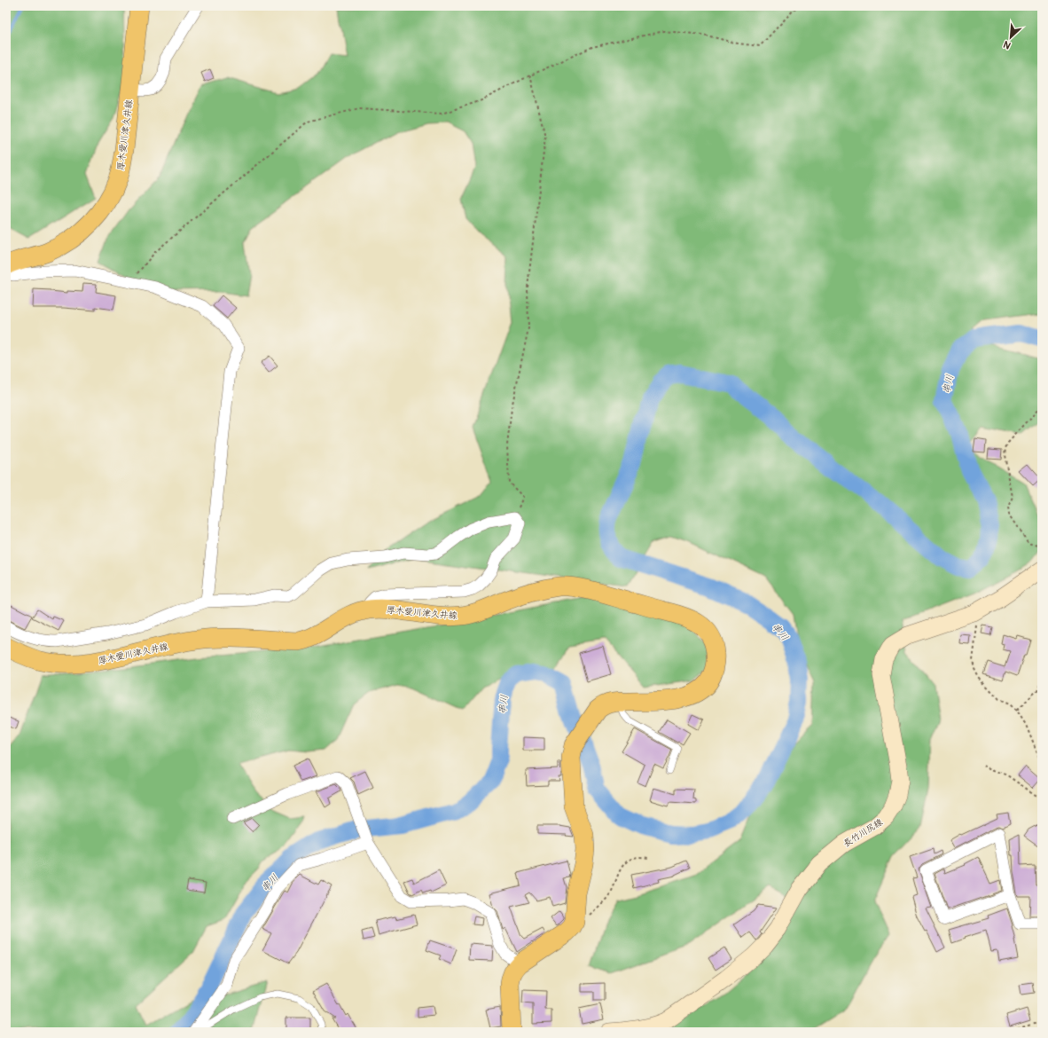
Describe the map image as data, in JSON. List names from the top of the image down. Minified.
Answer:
{"streets":{"main road":["厚木愛川津久井線","長竹川尻線"]},"water":["串川"],"north":"bottom left"}
